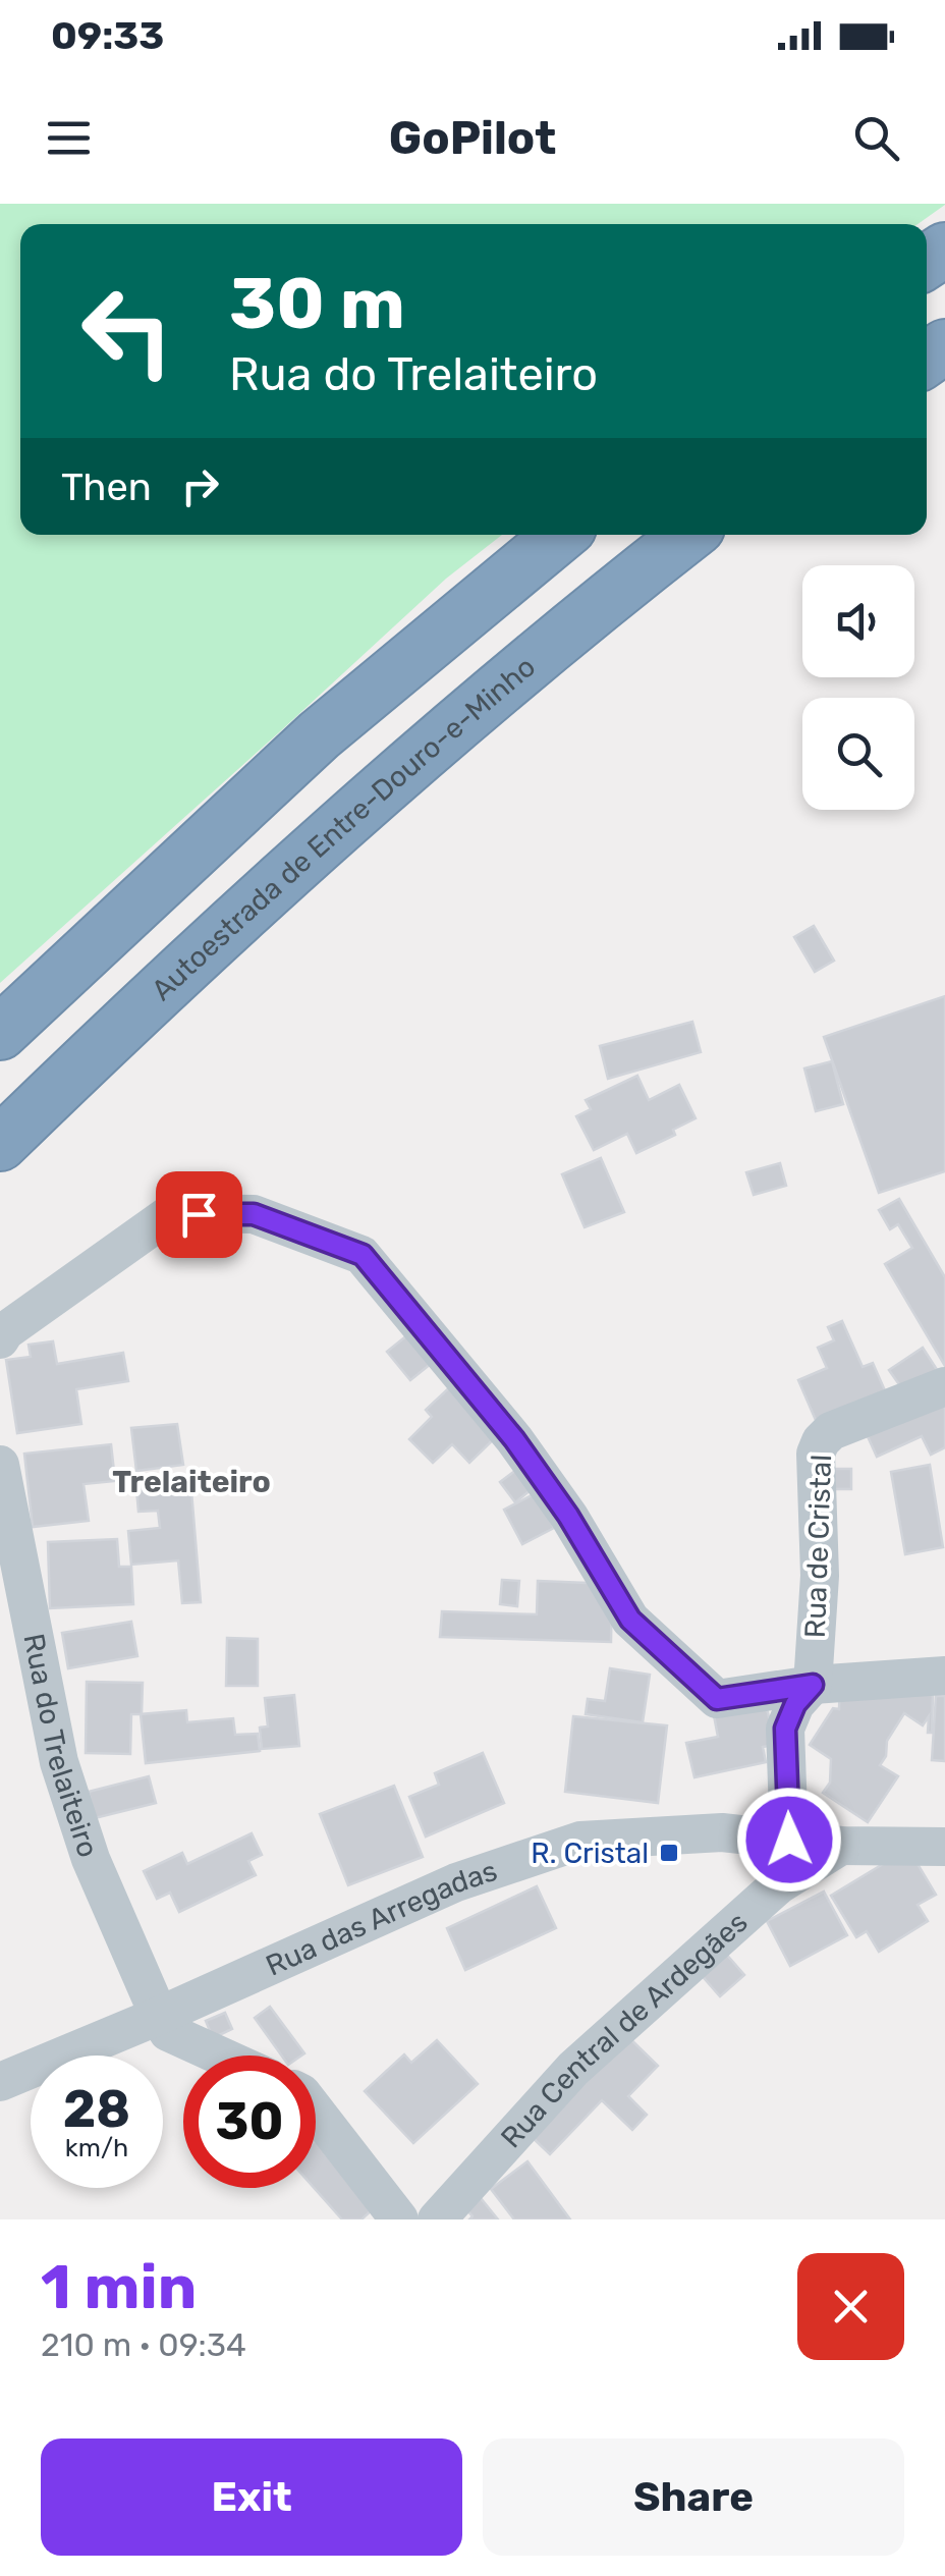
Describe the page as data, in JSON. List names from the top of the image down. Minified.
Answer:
{"streets":{"highway":["Autoestrada de Entre-Douro-e-Minho"],"street":["Rua de Cristal","Rua do Trelaiteiro","Rua das Arregadas","Rua Central de Ardegães"]},"crossings":[["Rua de Cristal","Rua das Arregadas"],["Rua do Trelaiteiro","Rua das Arregadas"],["Rua das Arregadas","Rua Central de Ardegães"]],"districts":["Trelaiteiro"],"places":{"transit":["R. Cristal"]},"page":{"status":"09:33","header":"GoPilot","turn":["30 m","Rua do Trelaiteiro"],"then":"Then","speed":"28 km/h","limit":"30","heading":["1 min","210 m · 09:34"],"buttons":["Exit","Share"]}}
